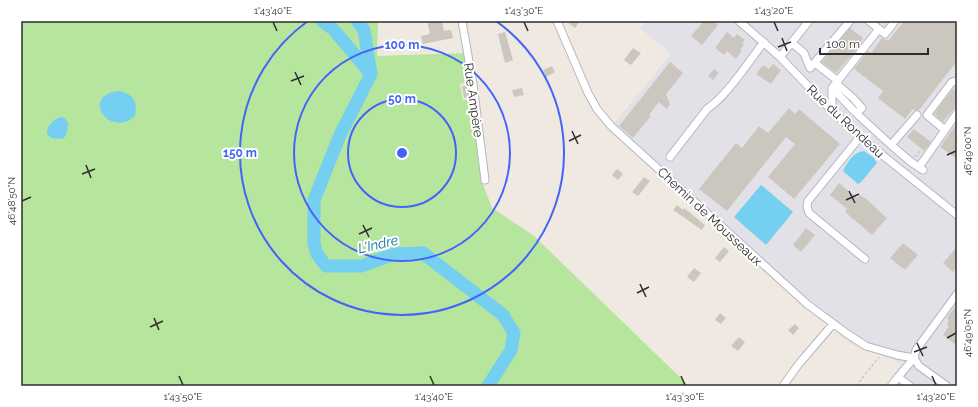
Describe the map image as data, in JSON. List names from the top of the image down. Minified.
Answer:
{"streets":{"street":["Rue Ampère","Rue du Rondeau","Chemin de Mousseaux"]},"water":["L'Indre"],"scale_bar":"100 m","coordinates":["1°43'40\"E","1°43'30\"E","1°43'20\"E","46°49'00\"N","46°48'50\"N","46°49'05\"N","1°43'50\"E"],"rings":["100 m","50 m","150 m"]}
